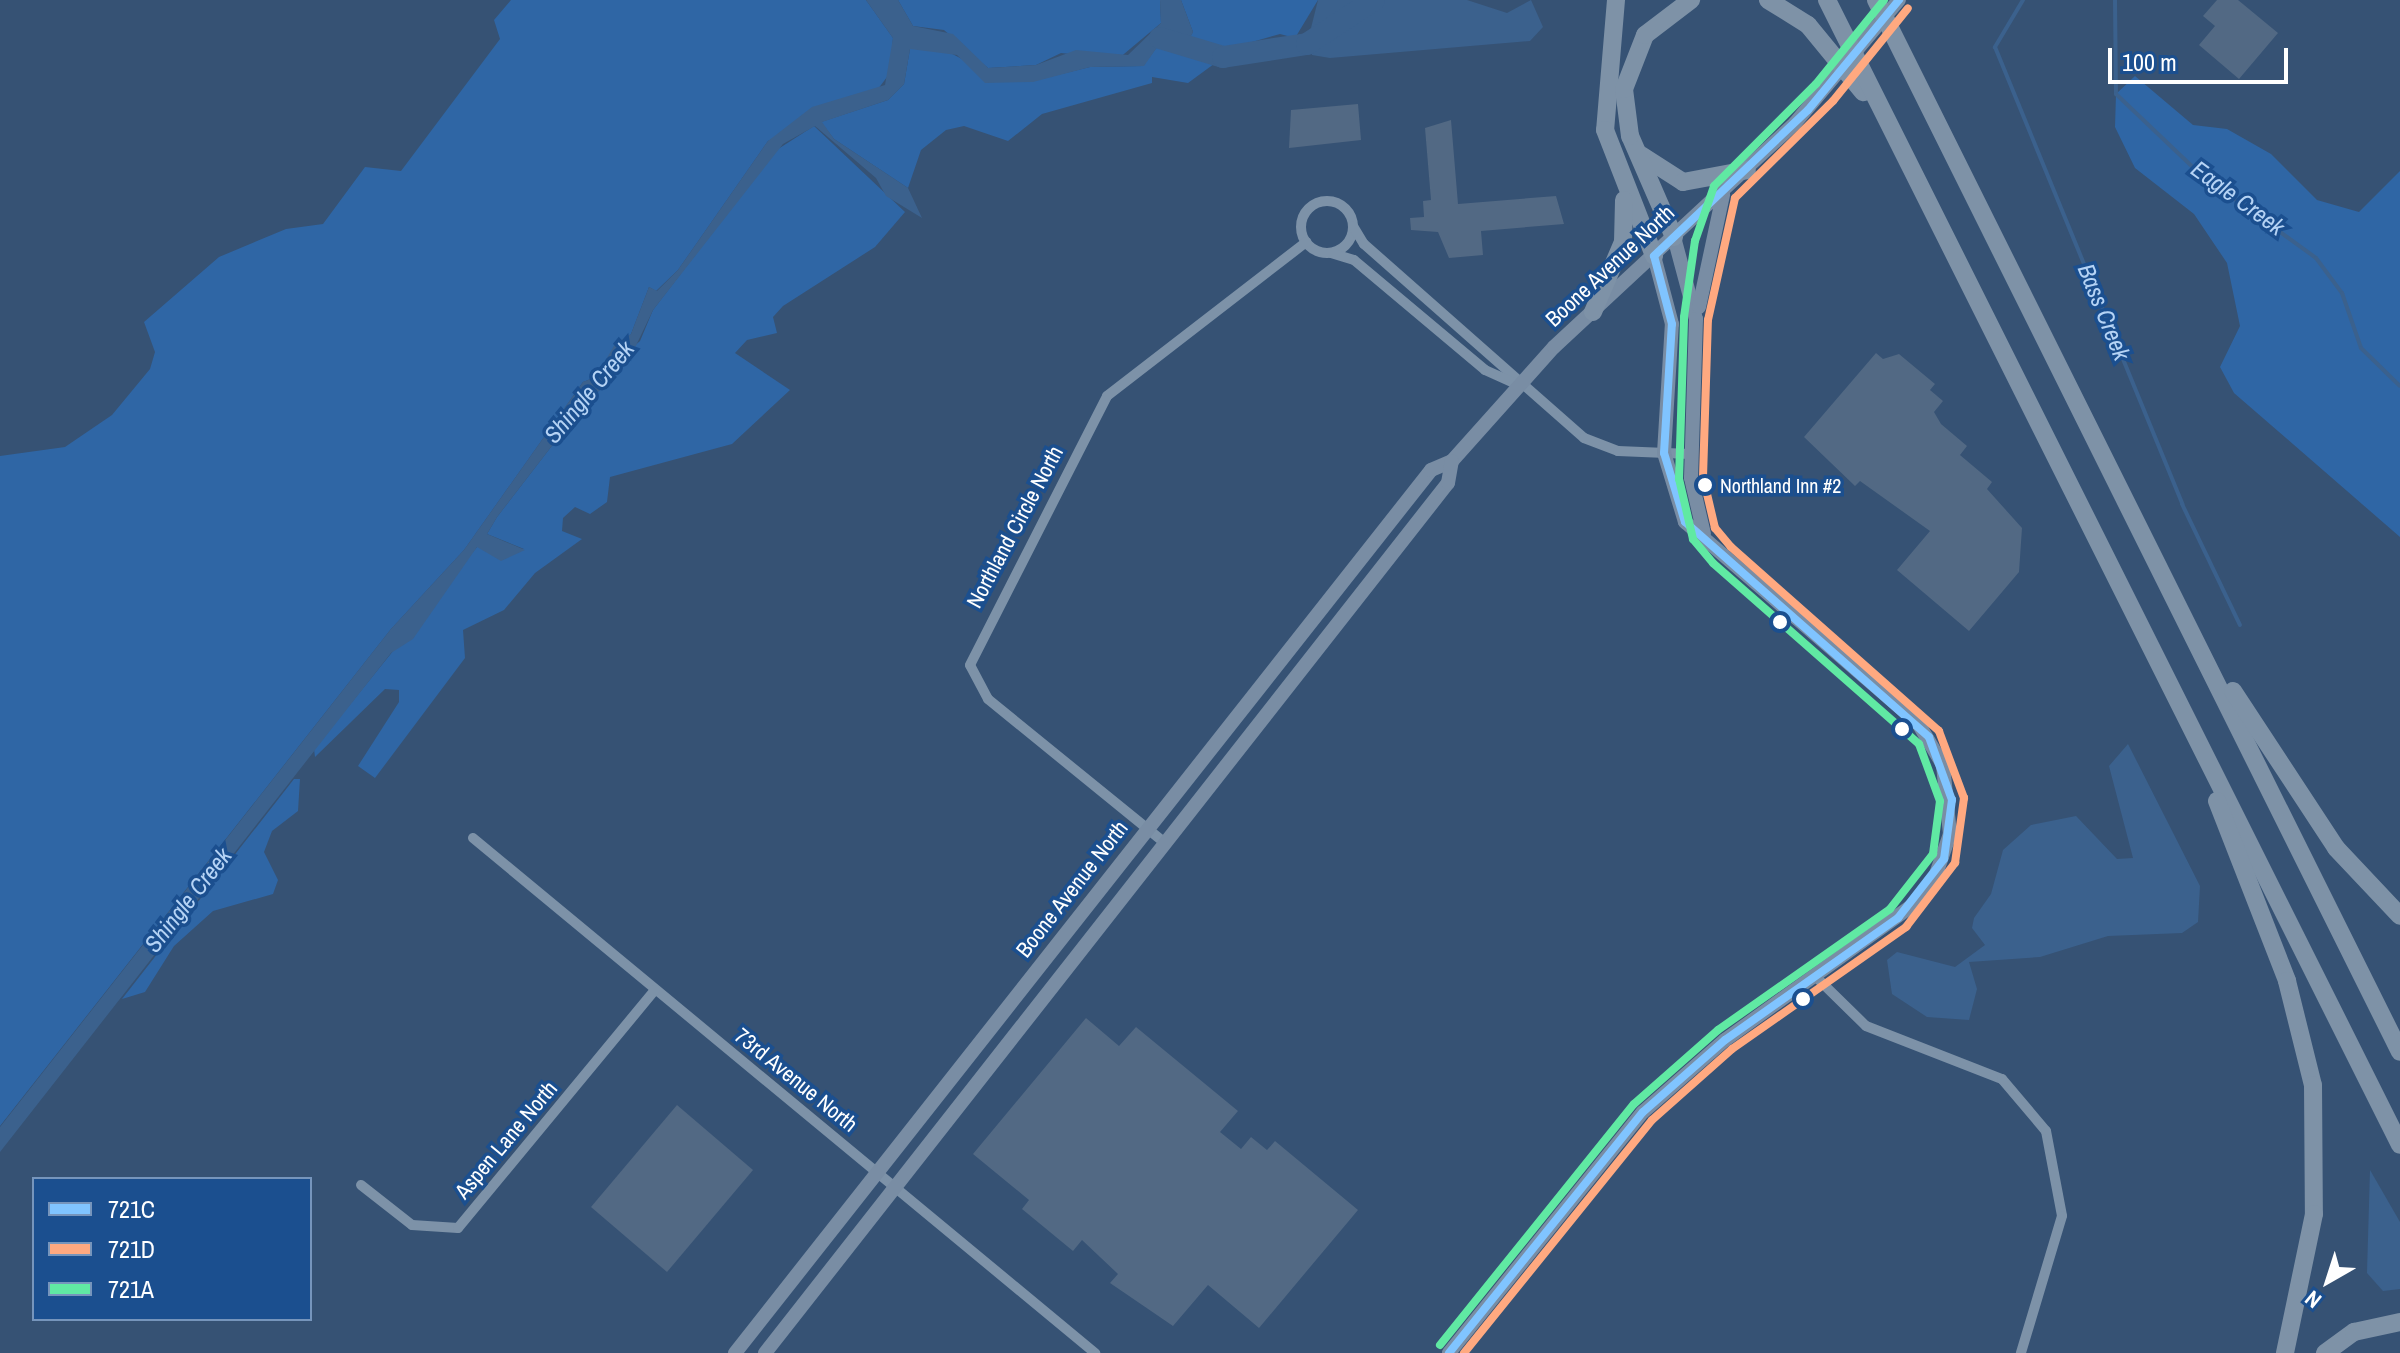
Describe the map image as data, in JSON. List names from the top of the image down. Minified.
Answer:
{"streets":{"street":["Boone Avenue North","Northland Circle North","73rd Avenue North","Aspen Lane North"]},"crossings":[["Boone Avenue North","Northland Circle North"],["Boone Avenue North","73rd Avenue North"],["73rd Avenue North","Aspen Lane North"]],"water":["Eagle Creek","Bass Creek","Shingle Creek"],"places":["Northland Inn #2"],"lines":["transit line 721C","transit line 721A","transit line 721D"],"legend":["721C","721D","721A"],"scale_bar":"100 m","north":"bottom left"}
